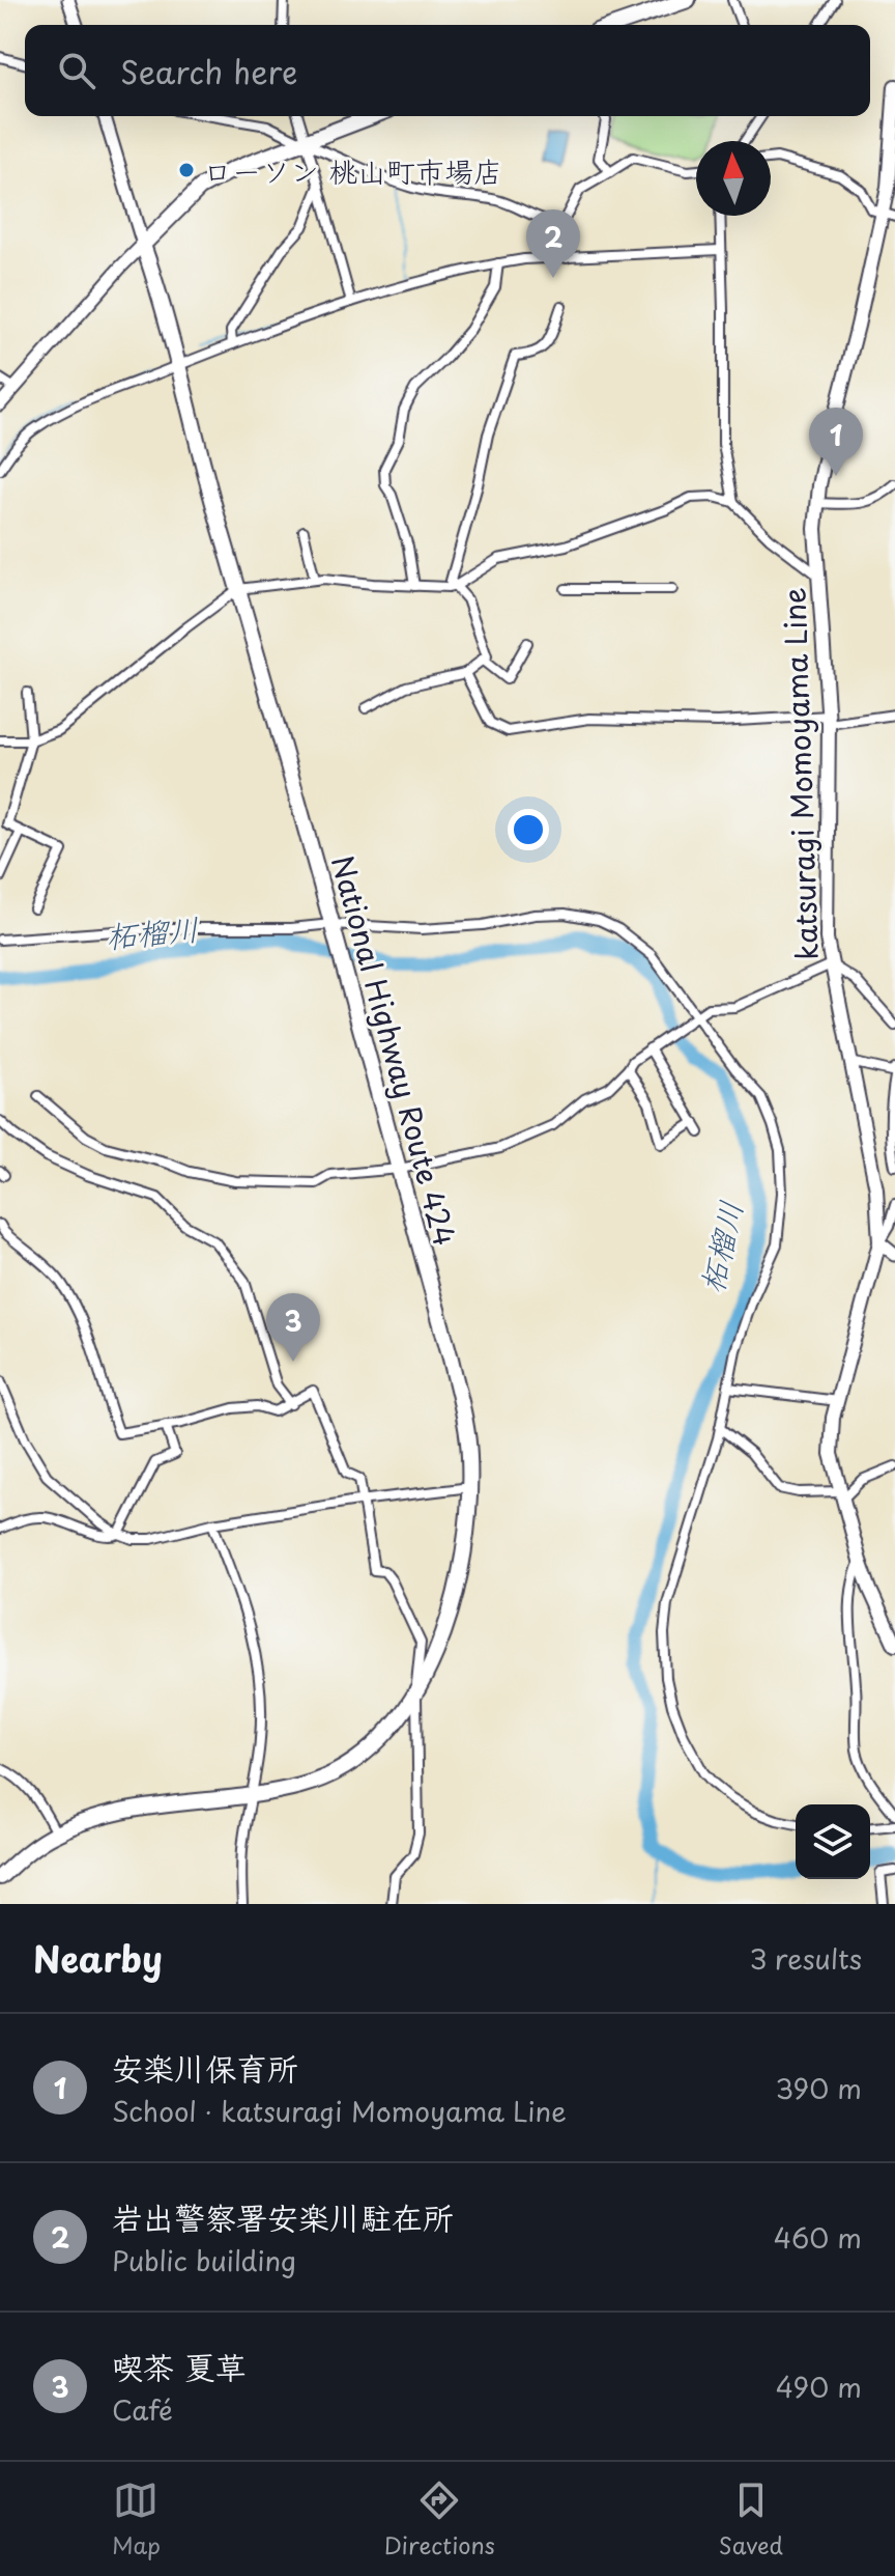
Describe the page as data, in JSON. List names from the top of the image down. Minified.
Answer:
{"streets":{"highway":["National Highway Route 424"],"main road":["katsuragi Momoyama Line"]},"water":["柘榴川"],"places":["ローソン 桃山町市場店"],"north":"top","page":{"search":"Search here","pins":["2","1","3"],"heading":["Nearby","3 results"],"list":[{"mark":"1","name":"安楽川保育所","note":"School · katsuragi Momoyama Line","value":"390 m"},{"mark":"2","name":"岩出警察署安楽川駐在所","note":"Public building","value":"460 m"},{"mark":"3","name":"喫茶 夏草","note":"Café","value":"490 m"}],"nav":["Map","Directions","Saved"]}}
